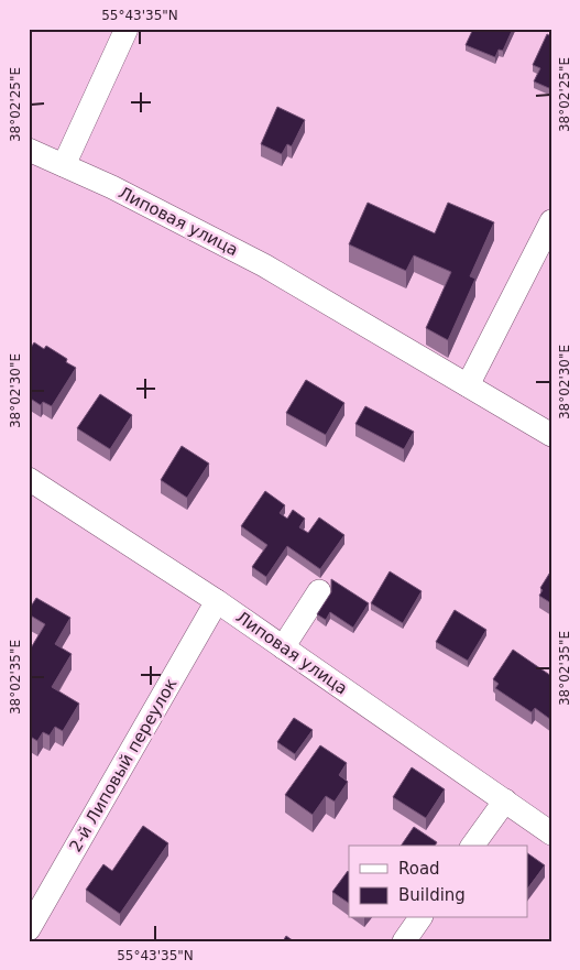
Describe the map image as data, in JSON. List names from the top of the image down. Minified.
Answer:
{"streets":{"street":["Липовая улица","2-й Липовый переулок"]},"crossings":[["Липовая улица","2-й Липовый переулок"]],"legend":["Road","Building"],"coordinates":["55°43'35\"N","38°02'25\"E","38°02'30\"E","38°02'35\"E"]}
